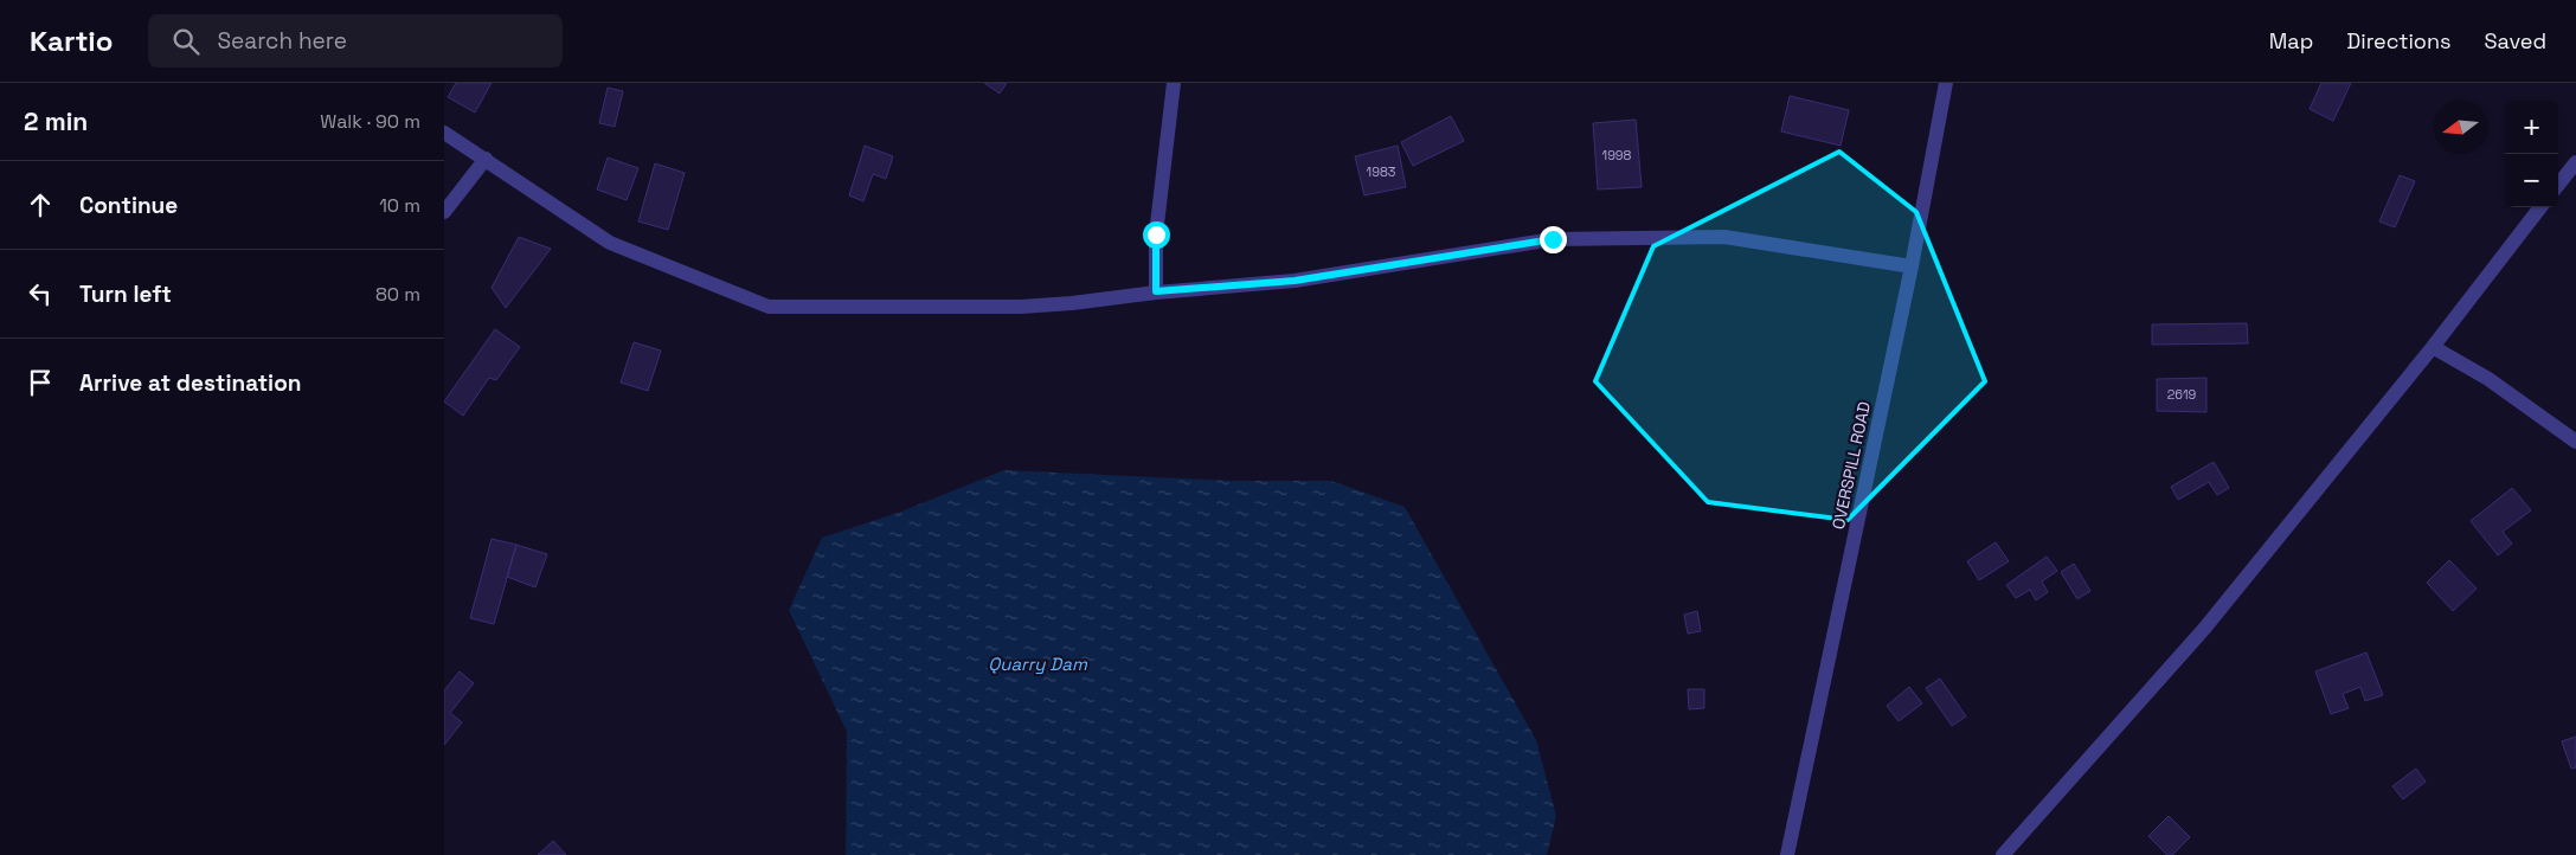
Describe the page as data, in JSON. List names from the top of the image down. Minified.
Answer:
{"streets":{"street":["OVERSPILL ROAD"]},"water":["Quarry Dam"],"house_numbers":["1998","1983","2619"],"north":"left","page":{"header":"Kartio","search":"Search here","nav":["Map","Directions","Saved"],"heading":["2 min","Walk · 90 m"],"map_buttons":["+","−"],"list":[["Continue","10 m"],["Turn left","80 m"],"Arrive at destination"]}}
